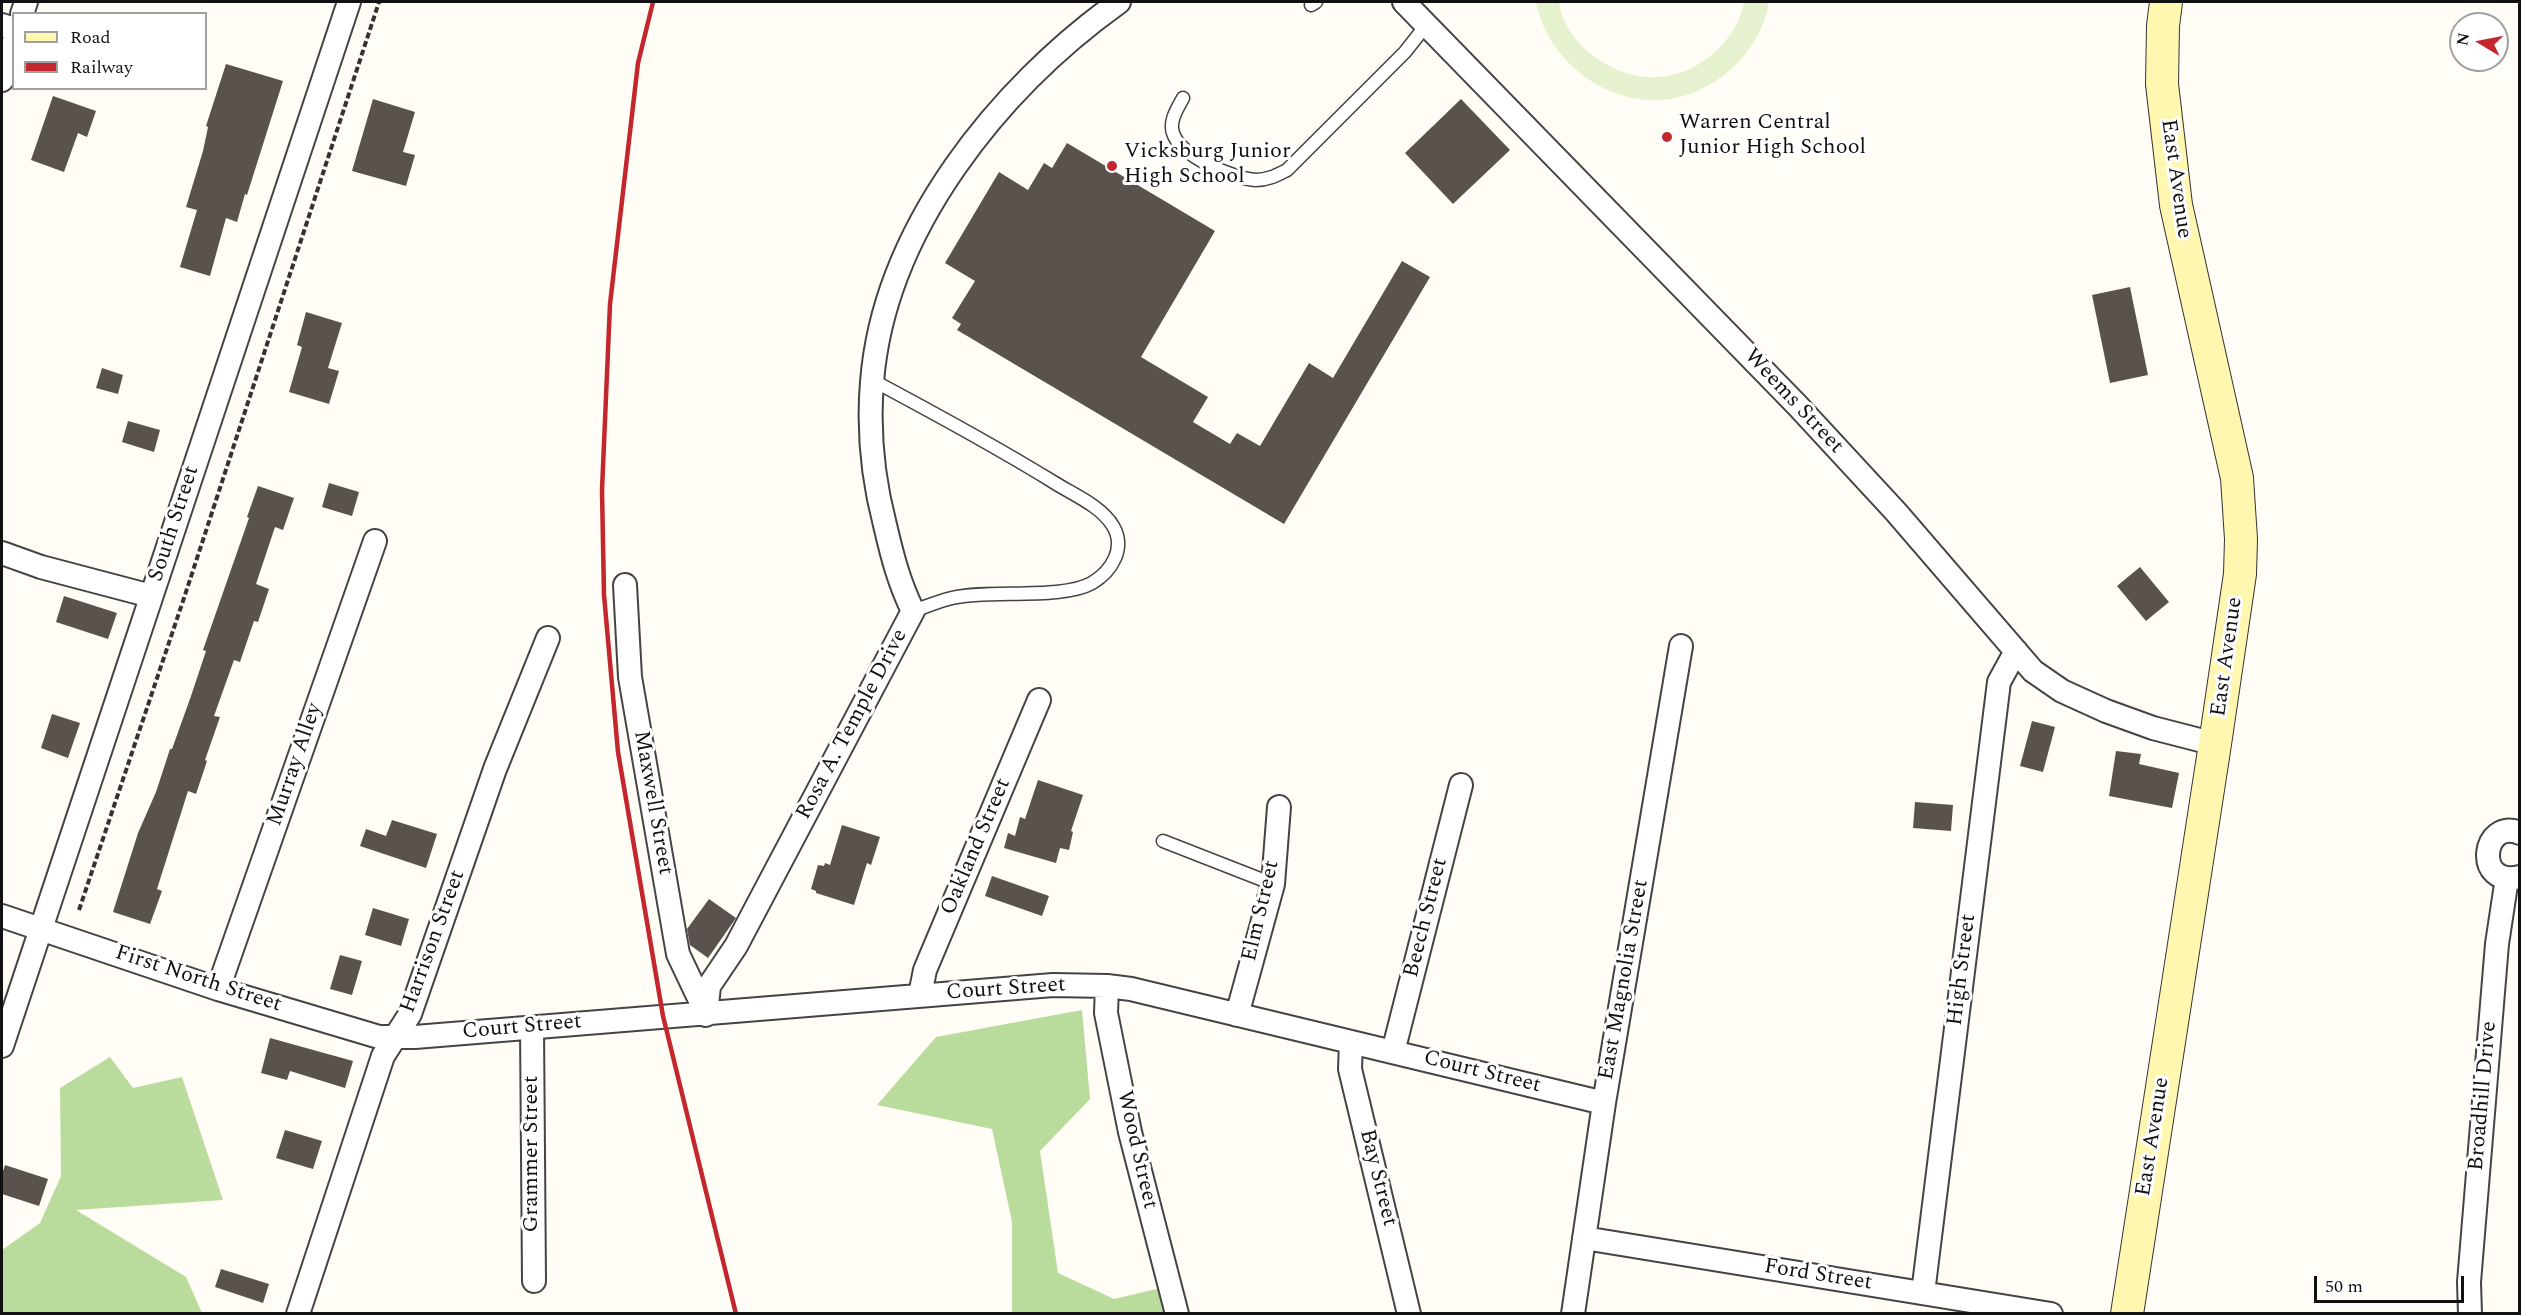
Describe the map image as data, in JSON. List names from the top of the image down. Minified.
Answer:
{"streets":{"street":["East Avenue","Weems Street","South Street","Rosa A. Temple Drive","Murray Alley","Maxwell Street","Oakland Street","Elm Street","Beech Street","Harrison Street","High Street","First North Street","East Magnolia Street","Court Street","Broadhill Drive","Wood Street","Grammer Street","Bay Street","Ford Street"]},"crossings":[["East Avenue","Weems Street"],["Weems Street","High Street"],["South Street","First North Street"],["Rosa A. Temple Drive","Maxwell Street"],["Rosa A. Temple Drive","Court Street"],["Murray Alley","First North Street"],["Maxwell Street","Court Street"],["Oakland Street","Court Street"],["Elm Street","Court Street"],["Beech Street","Court Street"],["Harrison Street","First North Street"],["Harrison Street","Court Street"],["High Street","Ford Street"],["First North Street","Court Street"],["East Magnolia Street","Court Street"],["East Magnolia Street","Ford Street"],["Court Street","Wood Street"],["Court Street","Grammer Street"],["Court Street","Bay Street"]],"places":["Warren Central Junior High School","Vicksburg Junior High School"],"legend":["Road","Railway"],"scale_bar":"50 m","north":"left"}
